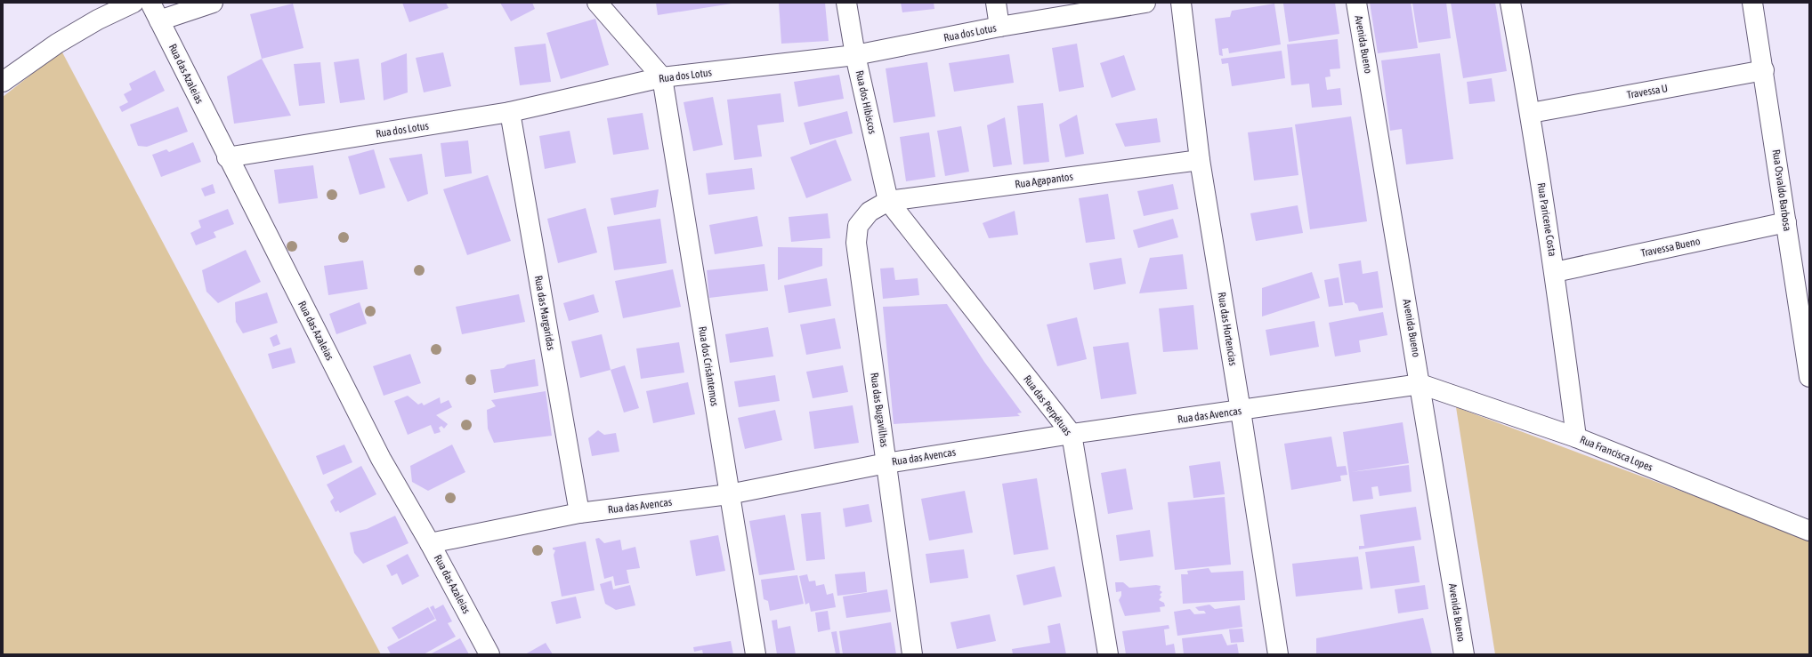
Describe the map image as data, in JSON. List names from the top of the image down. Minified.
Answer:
{"streets":{"street":["Rua dos Lotus","Avenida Bueno","Rua das Azaleias","Travessa U","Rua dos Hibiscos","Rua Agapantos","Rua Osvaldo Barbosa","Rua Paricene Costa","Travessa Bueno","Rua das Margaridas","Rua das Hortencias","Rua dos Crisântemos","Rua das Perpétuas","Rua das Bugavilhas","Rua das Avencas","Rua Francisca Lopes"]},"crossings":[["Rua dos Lotus","Rua das Azaleias"],["Rua dos Lotus","Rua dos Hibiscos"],["Rua dos Lotus","Rua das Margaridas"],["Rua dos Lotus","Rua dos Crisântemos"],["Avenida Bueno","Rua das Avencas"],["Avenida Bueno","Rua Francisca Lopes"],["Rua das Azaleias","Rua das Avencas"],["Travessa U","Rua Osvaldo Barbosa"],["Travessa U","Rua Paricene Costa"],["Rua dos Hibiscos","Rua Agapantos"],["Rua dos Hibiscos","Rua das Perpétuas"],["Rua dos Hibiscos","Rua das Bugavilhas"],["Rua Agapantos","Rua das Hortencias"],["Rua Agapantos","Rua das Perpétuas"],["Rua Agapantos","Rua das Bugavilhas"],["Rua Osvaldo Barbosa","Travessa Bueno"],["Rua Paricene Costa","Travessa Bueno"],["Rua Paricene Costa","Rua Francisca Lopes"],["Rua das Margaridas","Rua das Avencas"],["Rua das Hortencias","Rua das Avencas"],["Rua dos Crisântemos","Rua das Avencas"],["Rua das Perpétuas","Rua das Bugavilhas"],["Rua das Perpétuas","Rua das Avencas"],["Rua das Bugavilhas","Rua das Avencas"],["Rua das Avencas","Rua Francisca Lopes"]]}
